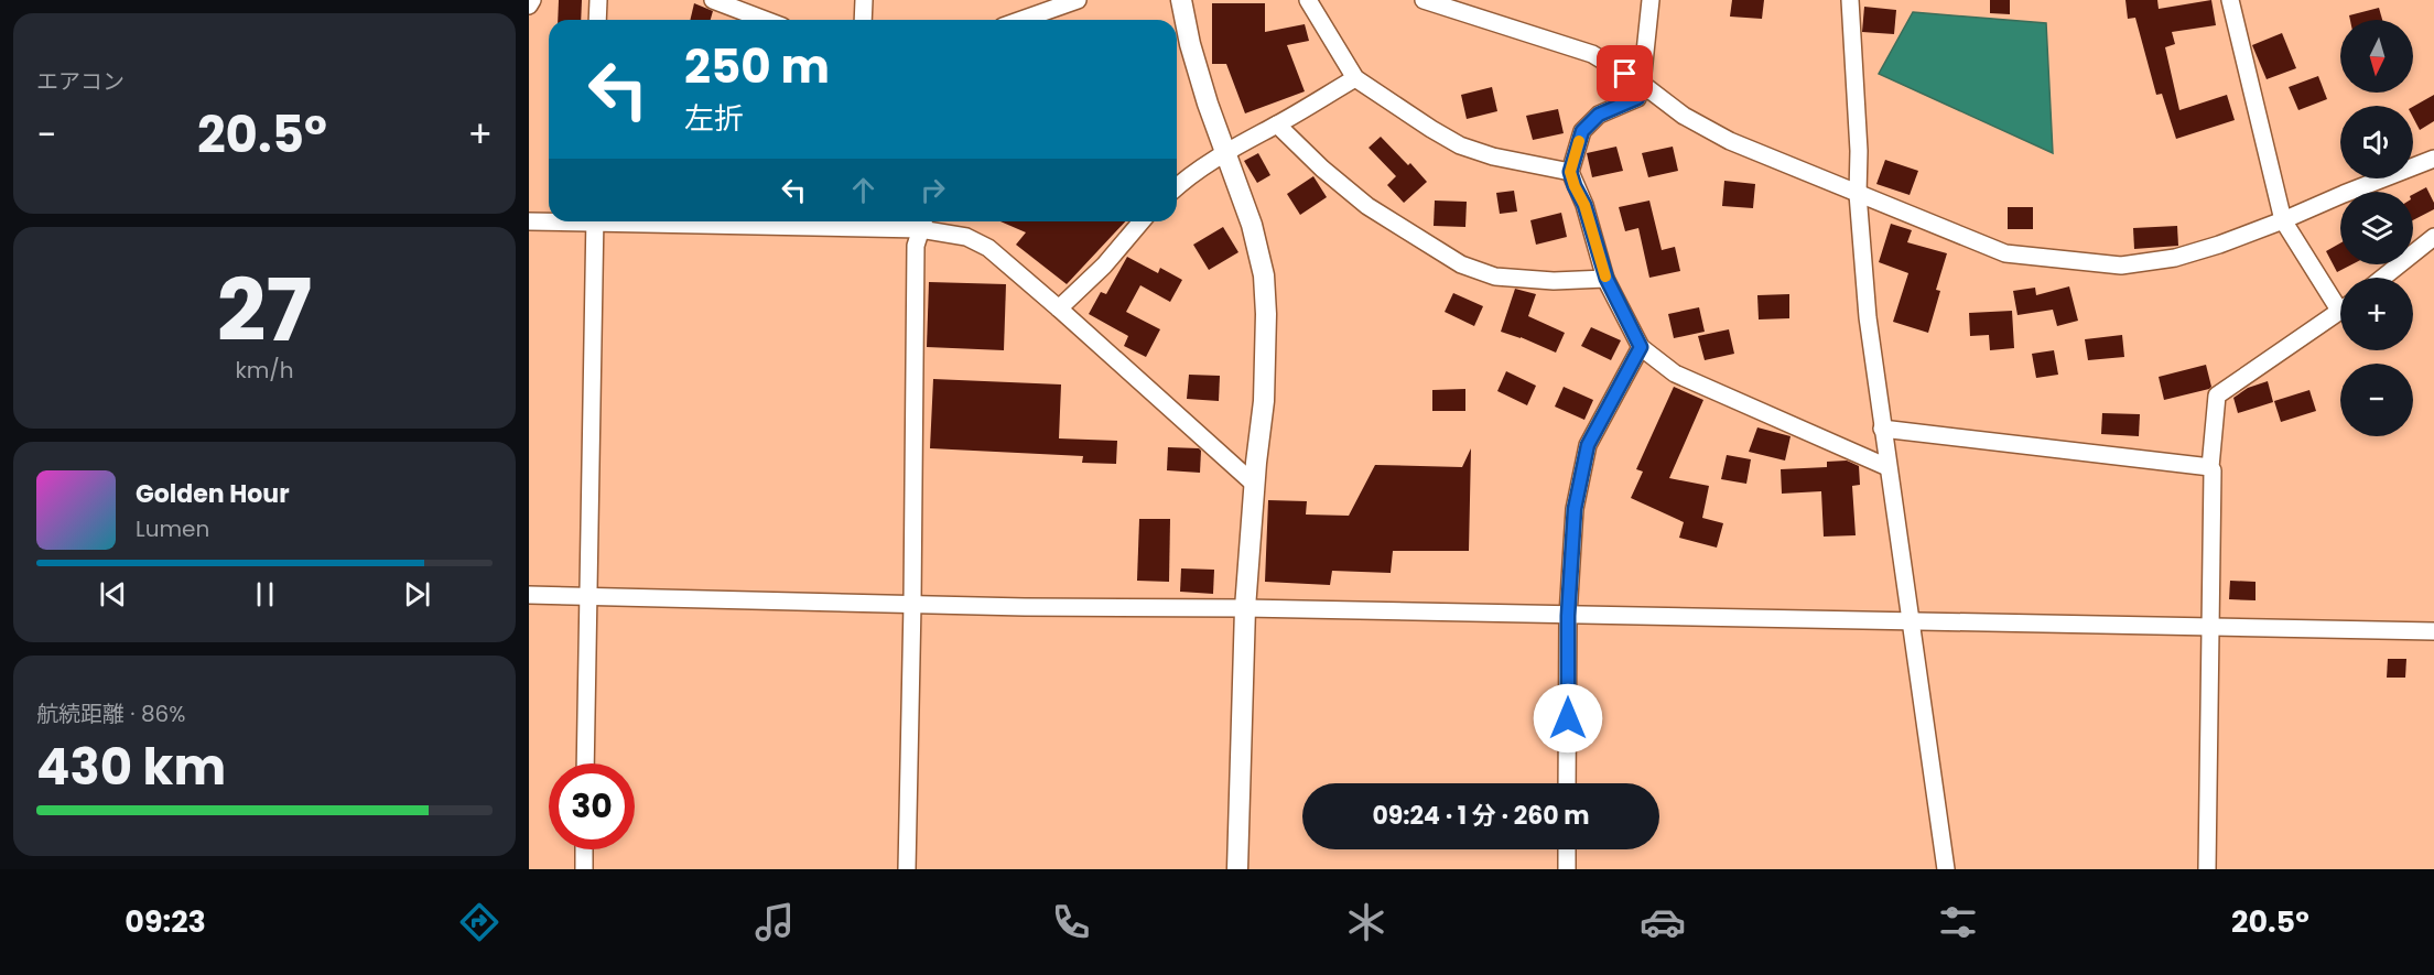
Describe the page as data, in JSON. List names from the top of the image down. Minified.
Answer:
{"north":"bottom","page":{"tile":["エアコン",["27","km/h"],["航続距離 · 86%","430 km"]],"map_buttons":["+","−"],"turn":["250 m","左折"],"heat":["−","20.5°","+"],"song":["Golden Hour","Lumen"],"limit":"30","trip":"09:24 · 1 分 · 260 m","tabs":["09:23","20.5°"]}}
